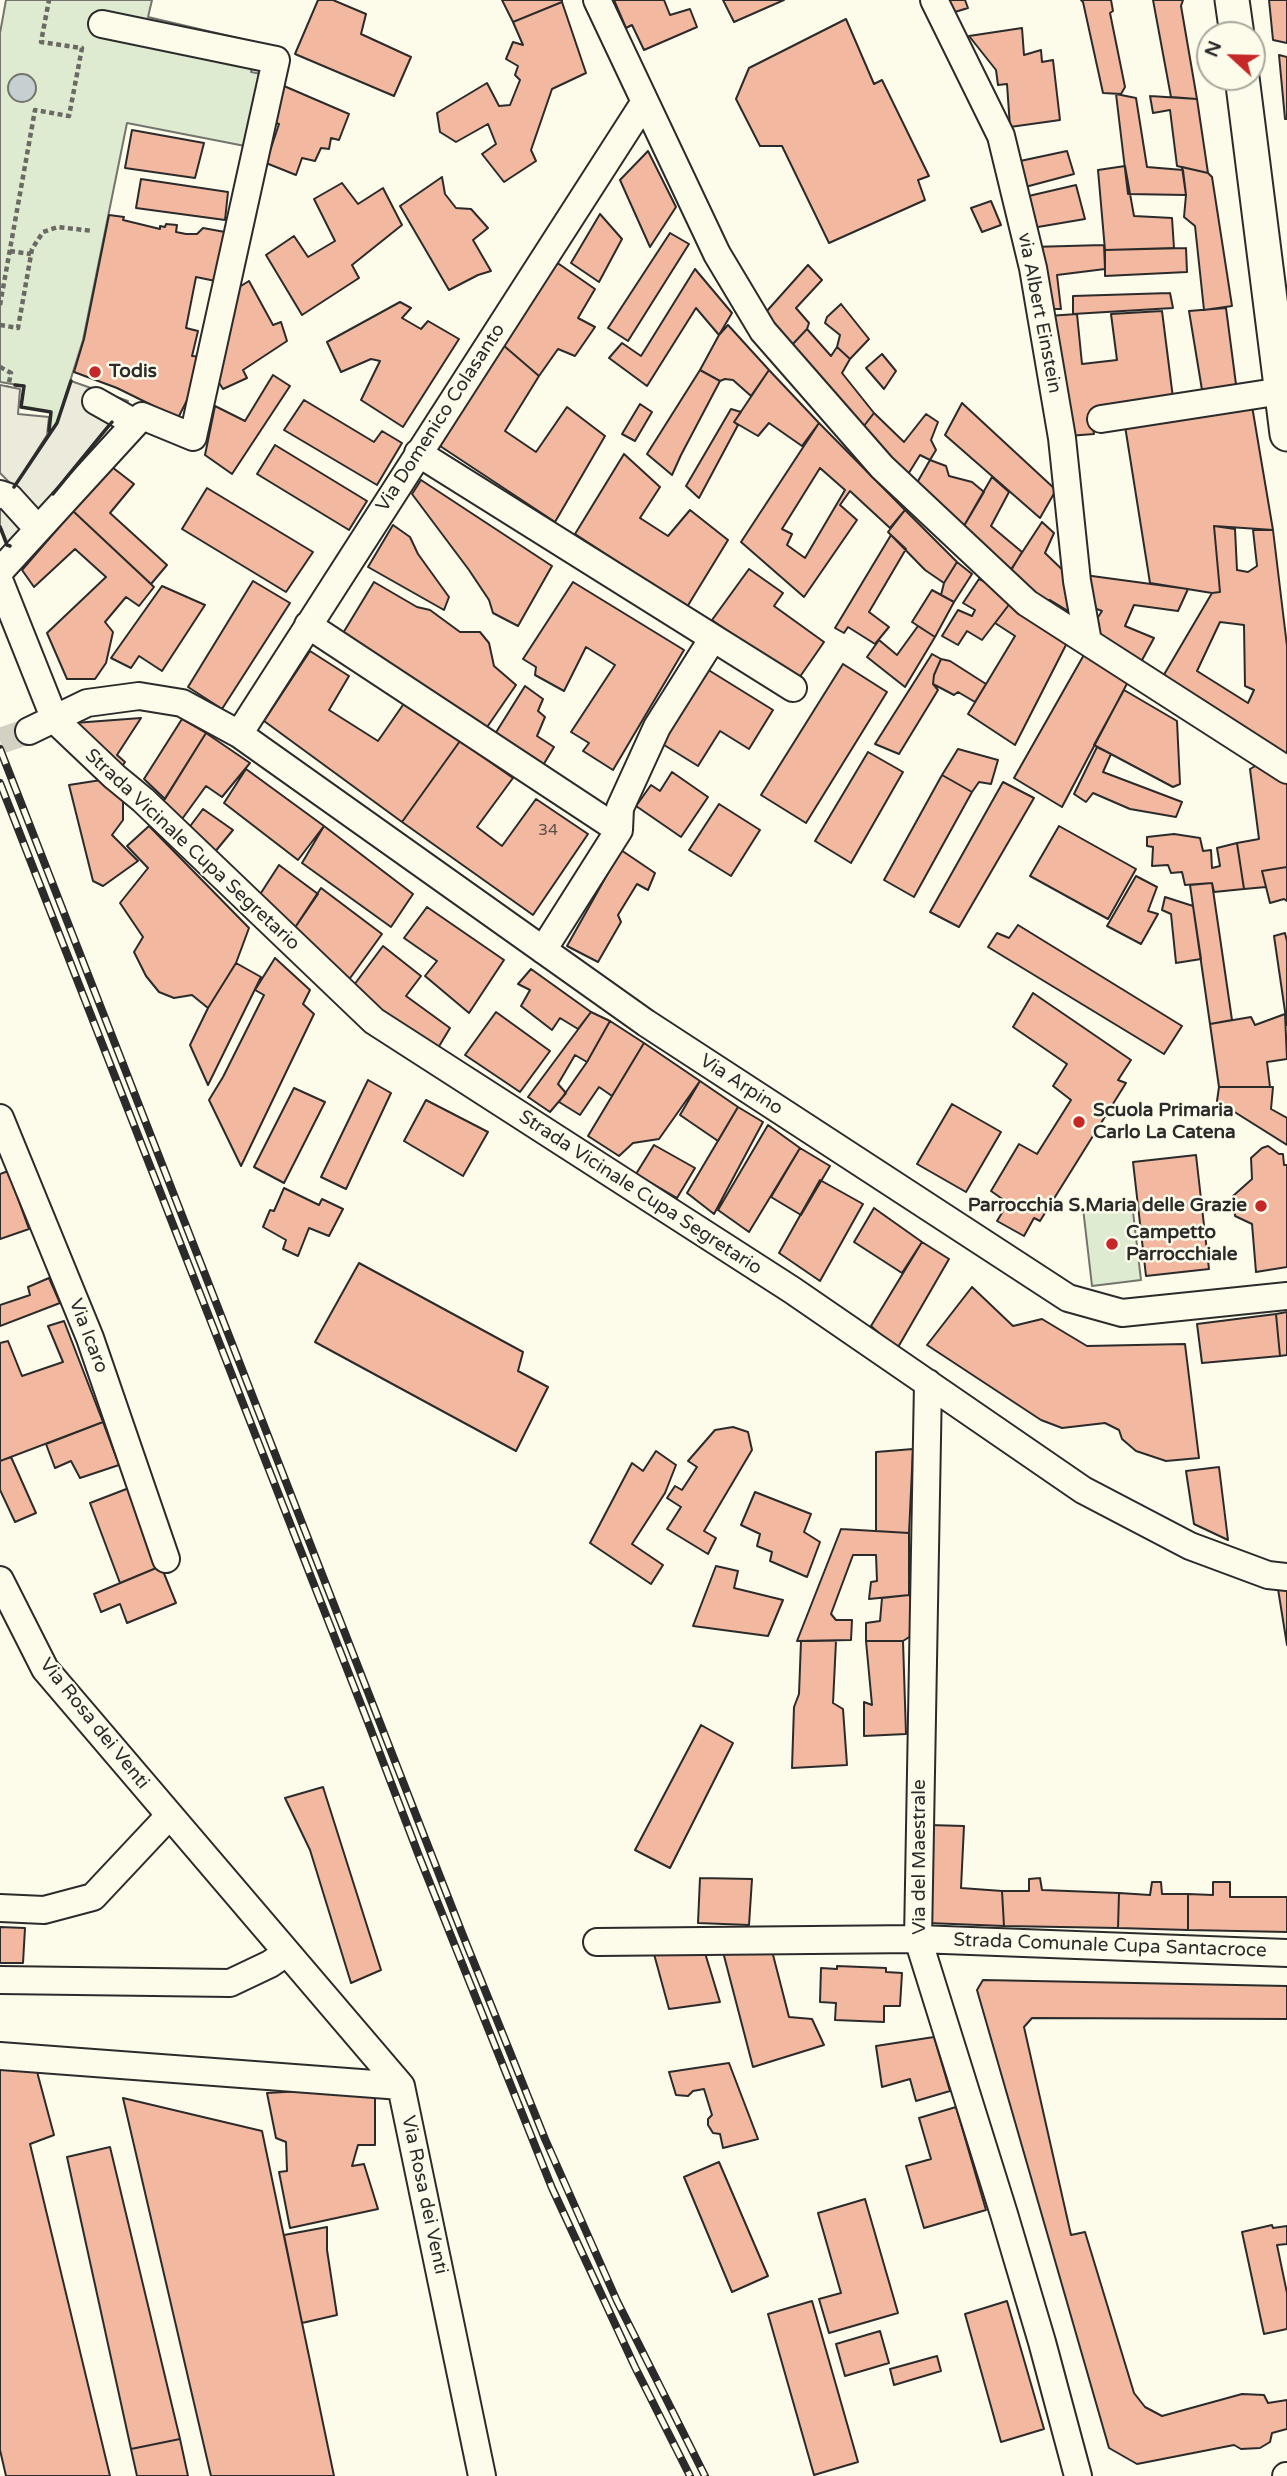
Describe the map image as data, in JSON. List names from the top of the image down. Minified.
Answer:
{"streets":{"street":["via Albert Einstein","Via Domenico Colasanto","Strada Vicinale Cupa Segretario","Via Arpino","Via Icaro","Via Rosa dei Venti","Via del Maestrale","Strada Comunale Cupa Santacroce"]},"crossings":[["Via Domenico Colasanto","Via Arpino"],["Strada Vicinale Cupa Segretario","Via Arpino"],["Strada Vicinale Cupa Segretario","Via del Maestrale"],["Via del Maestrale","Strada Comunale Cupa Santacroce"]],"places":["Todis","Scuola Primaria Carlo La Catena","Parrocchia S.Maria delle Grazie","Campetto Parrocchiale"],"house_numbers":["34"],"north":"left"}
